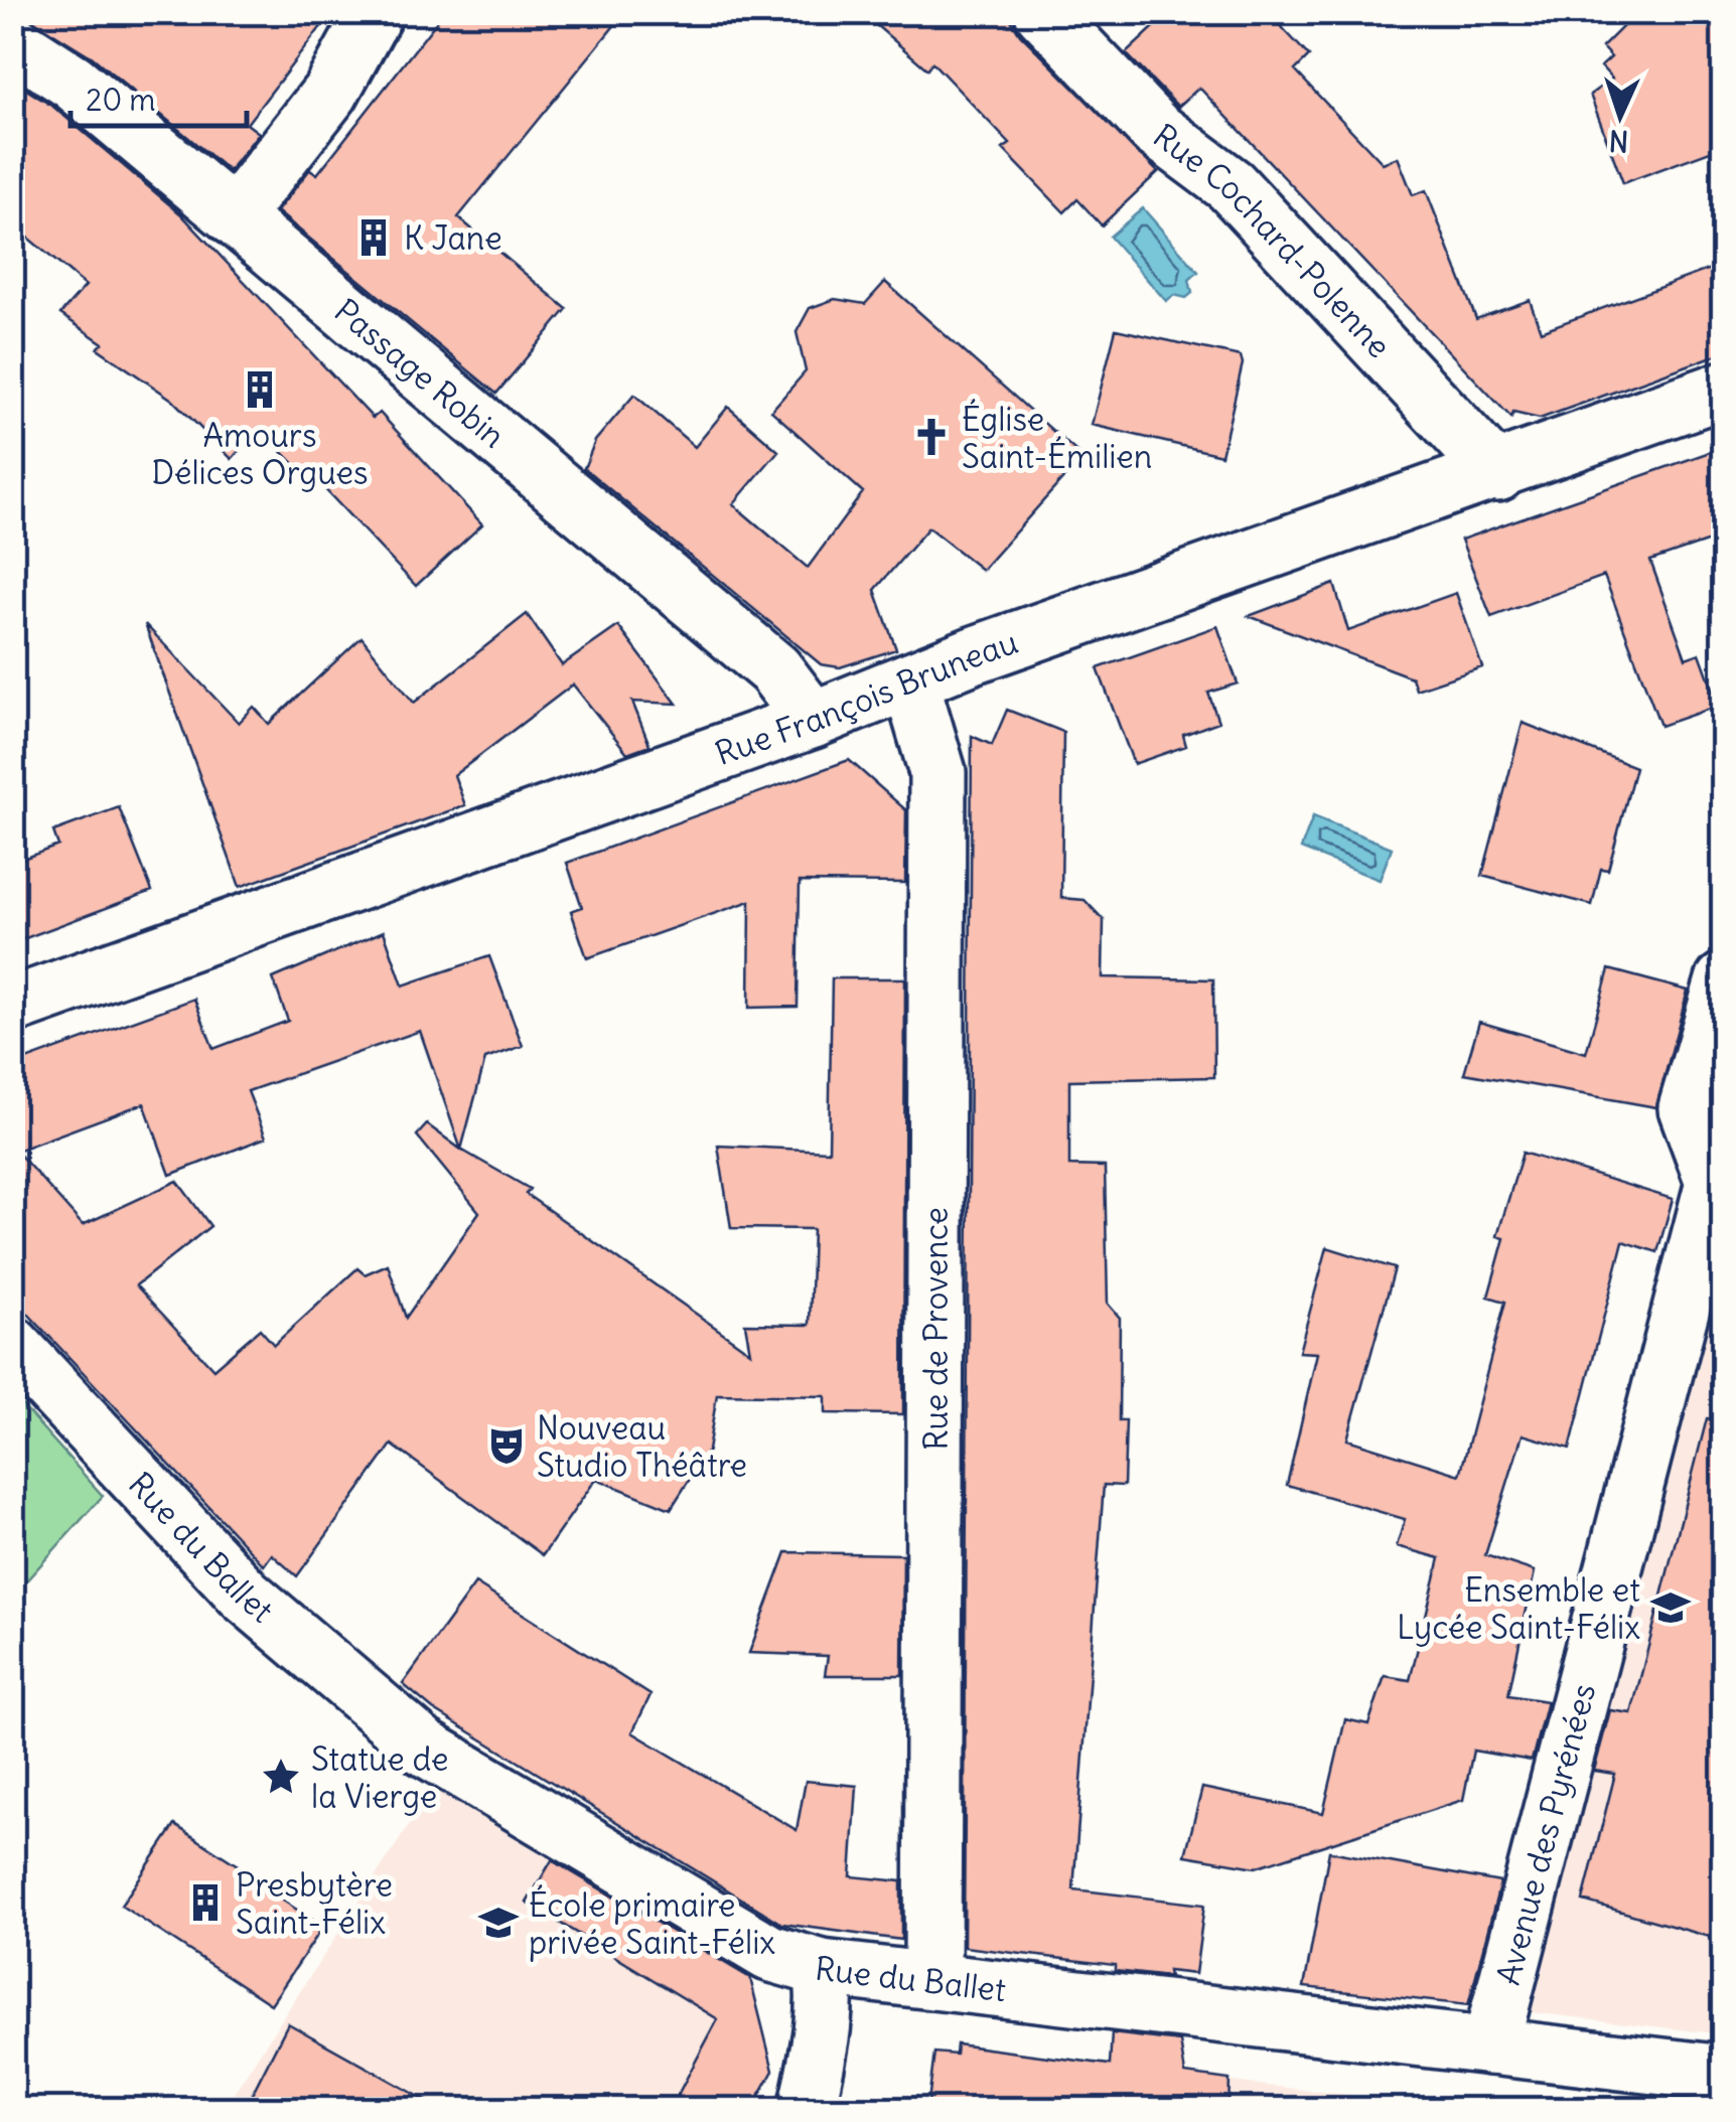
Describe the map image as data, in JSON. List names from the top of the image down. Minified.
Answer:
{"streets":{"street":["Rue Cochard-Polenne","Passage Robin","Rue François Bruneau","Rue de Provence","Rue du Ballet","Avenue des Pyrénées"]},"crossings":[["Rue Cochard-Polenne","Rue François Bruneau"],["Passage Robin","Rue François Bruneau"],["Rue François Bruneau","Rue de Provence"],["Rue de Provence","Rue du Ballet"],["Rue du Ballet","Avenue des Pyrénées"]],"places":{"building":["K Jane","Amours Délices Orgues","Presbytère Saint-Félix"],"church":["Église Saint-Émilien"],"theatre":["Nouveau Studio Théâtre"],"school or university":["Ensemble et Lycée Saint-Félix","École primaire privée Saint-Félix"],"place":["Statue de la Vierge"]},"scale_bar":"20 m","north":"bottom"}
